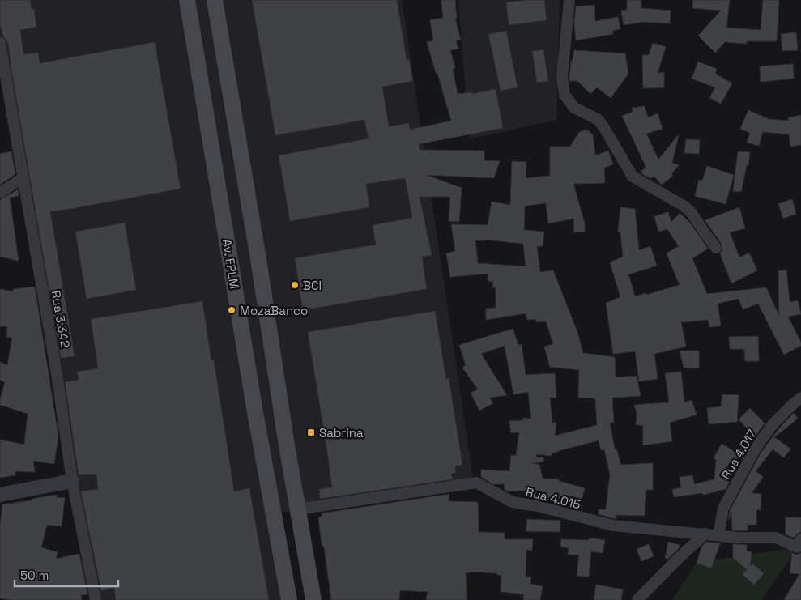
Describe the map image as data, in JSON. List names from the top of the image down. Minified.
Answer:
{"streets":{"main road":["Av. FPLM"],"street":["Rua 3.342","Rua 4.017","Rua 4.015"]},"crossings":[["Rua 4.017","Rua 4.015"]],"places":{"other":["BCI","MozaBanco"],"transit":["Sabrina"]},"scale_bar":"50 m"}
